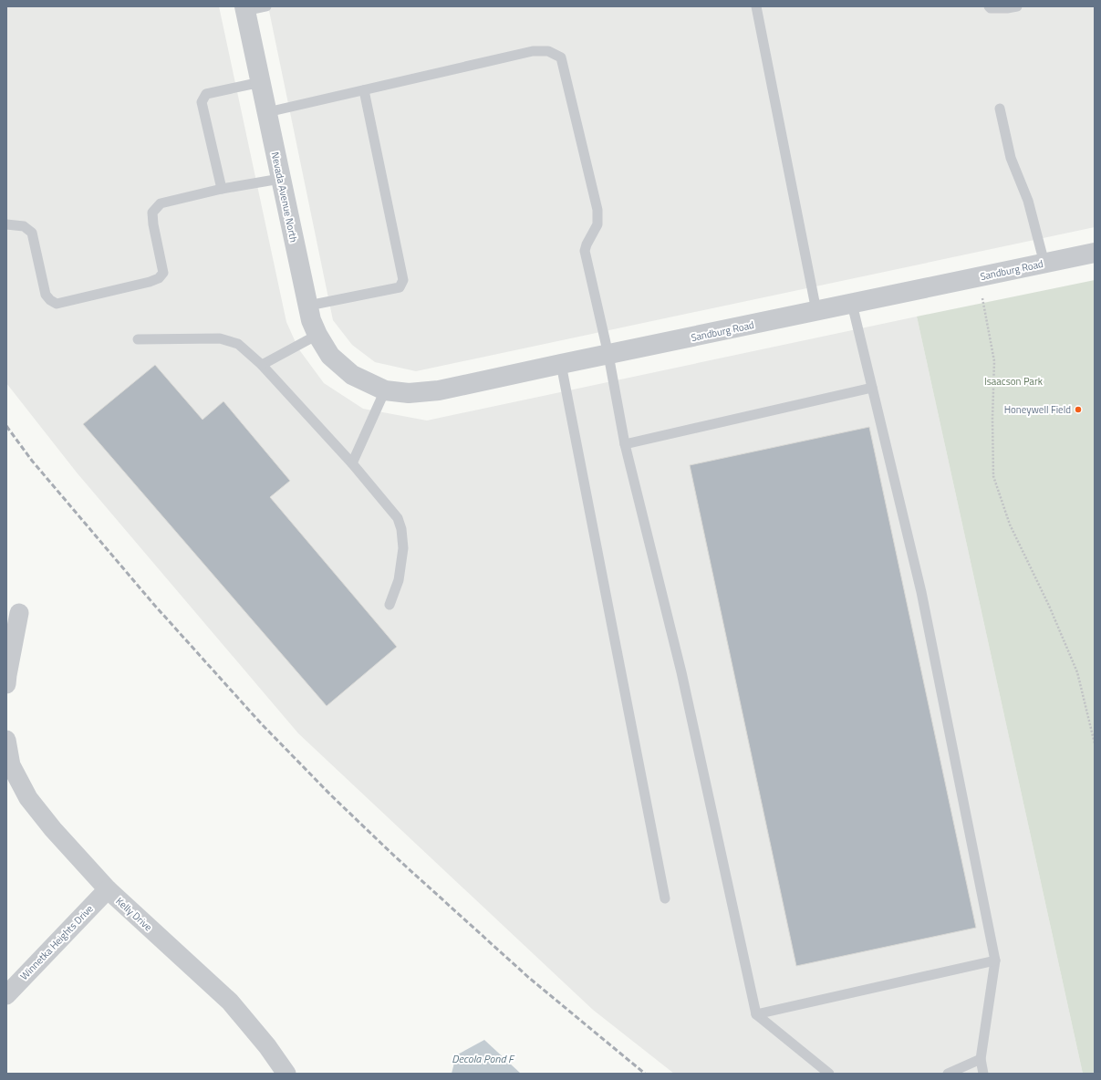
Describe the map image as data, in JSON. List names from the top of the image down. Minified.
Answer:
{"streets":{"street":["Nevada Avenue North","Sandburg Road","Kelly Drive","Winnetka Heights Drive"]},"crossings":[["Nevada Avenue North","Sandburg Road"],["Kelly Drive","Winnetka Heights Drive"]],"water":["Decola Pond F"],"parks":["Isaacson Park"],"places":["Honeywell Field"]}
